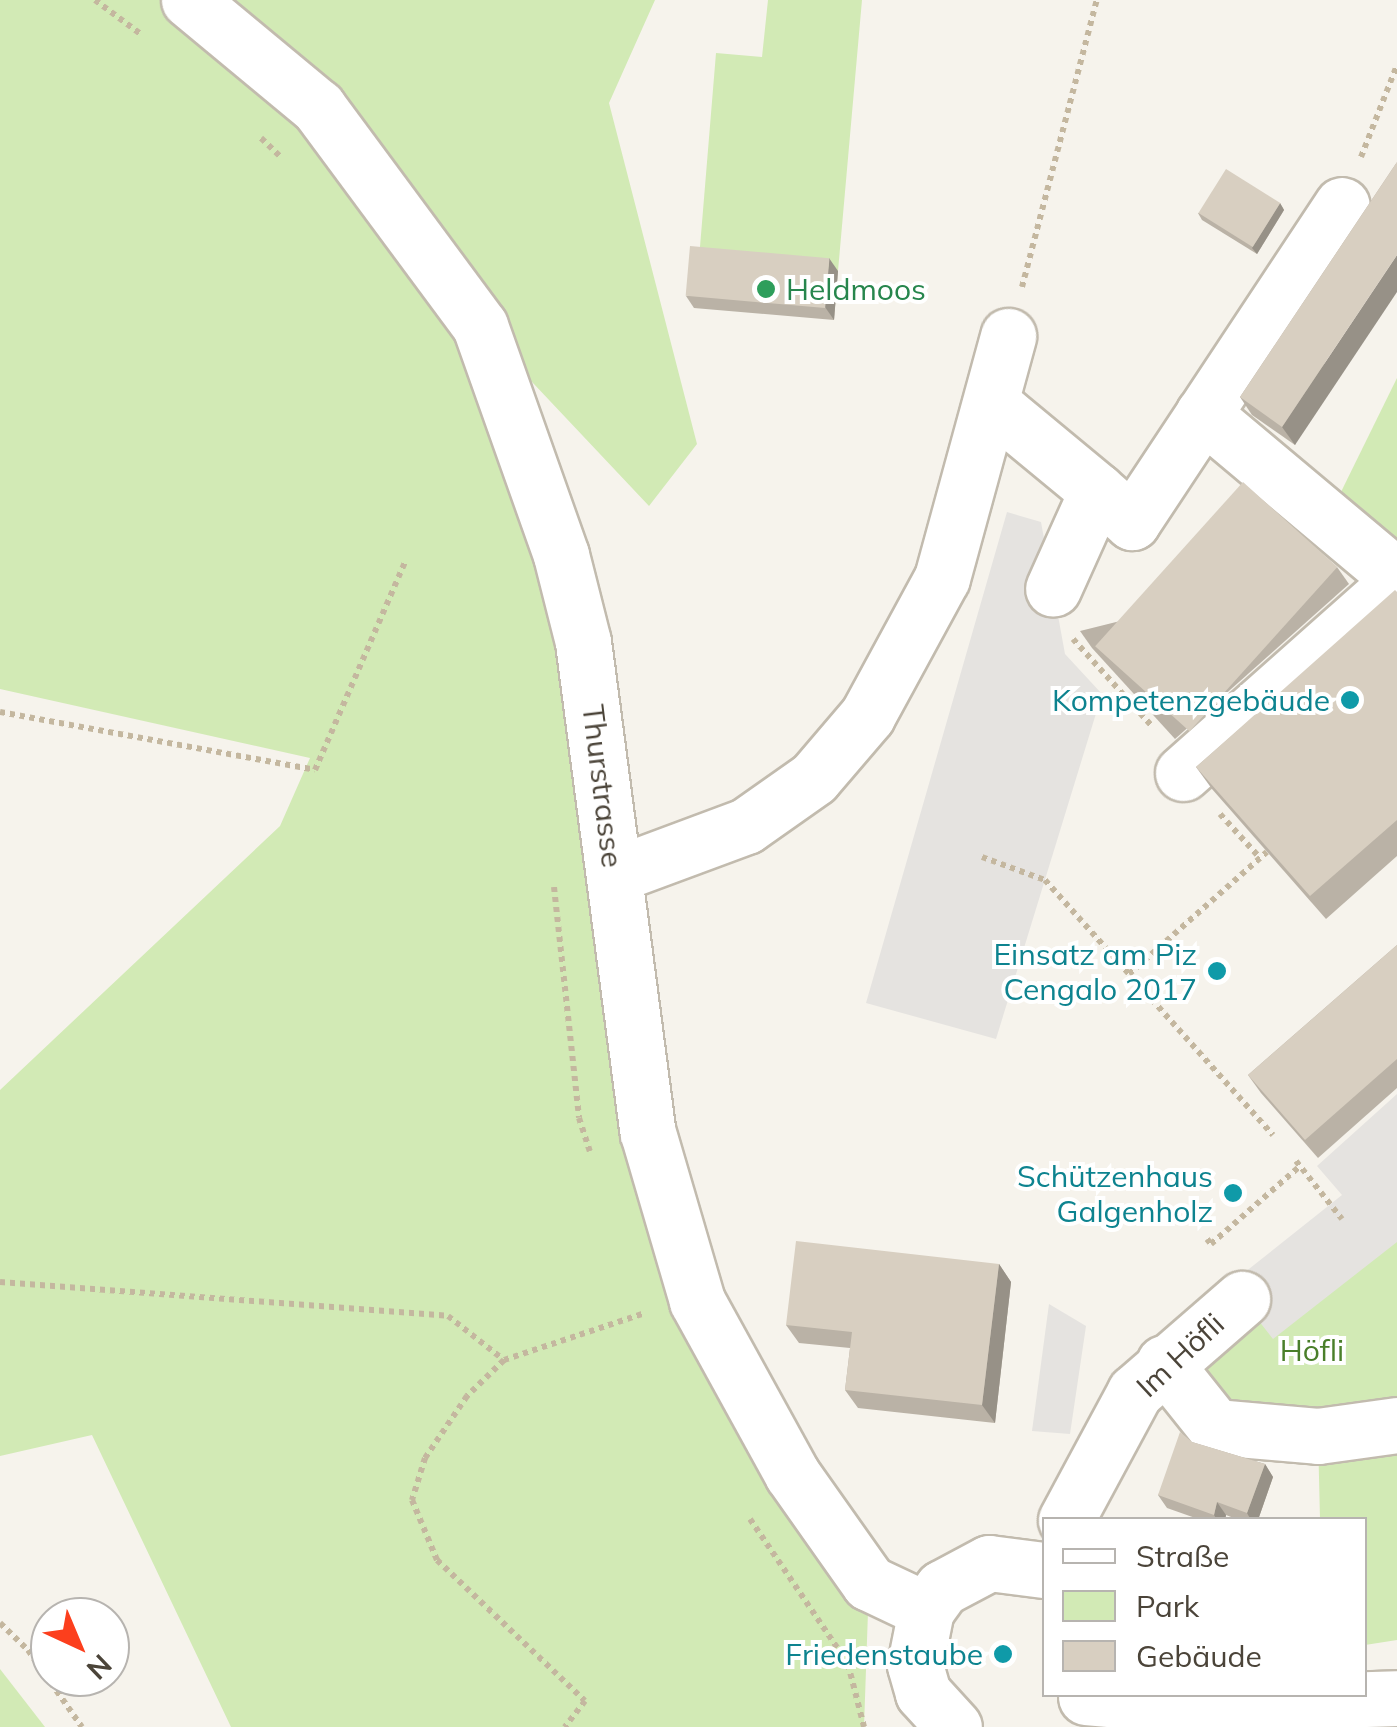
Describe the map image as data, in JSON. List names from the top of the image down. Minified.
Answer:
{"streets":{"street":["Thurstrasse","Im Höfli"]},"parks":["Höfli"],"places":["Heldmoos","Kompetenzgebäude","Einsatz am Piz Cengalo 2017","Schützenhaus Galgenholz","Friedenstaube"],"legend":["Straße","Park","Gebäude"],"north":"bottom right"}
